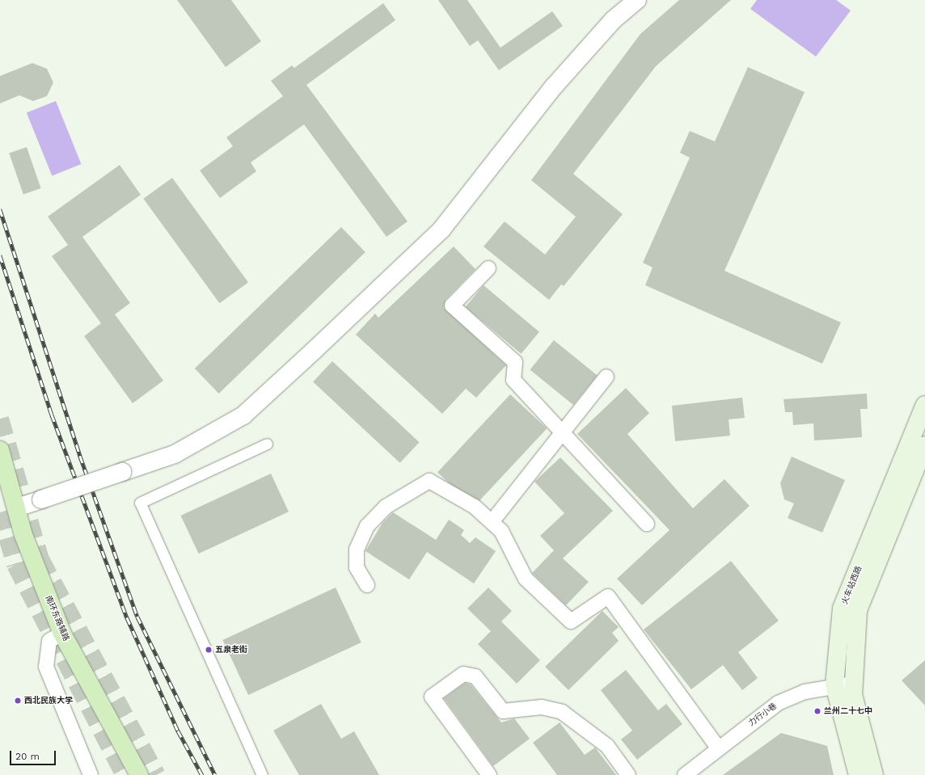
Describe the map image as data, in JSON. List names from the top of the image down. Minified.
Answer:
{"streets":{"main road":["火车站西路","南环东路辅路"],"street":["力行小巷"]},"crossings":[["火车站西路","力行小巷"]],"places":["五泉老街","西北民族大学","兰州二十七中"],"scale_bar":"20 m"}
